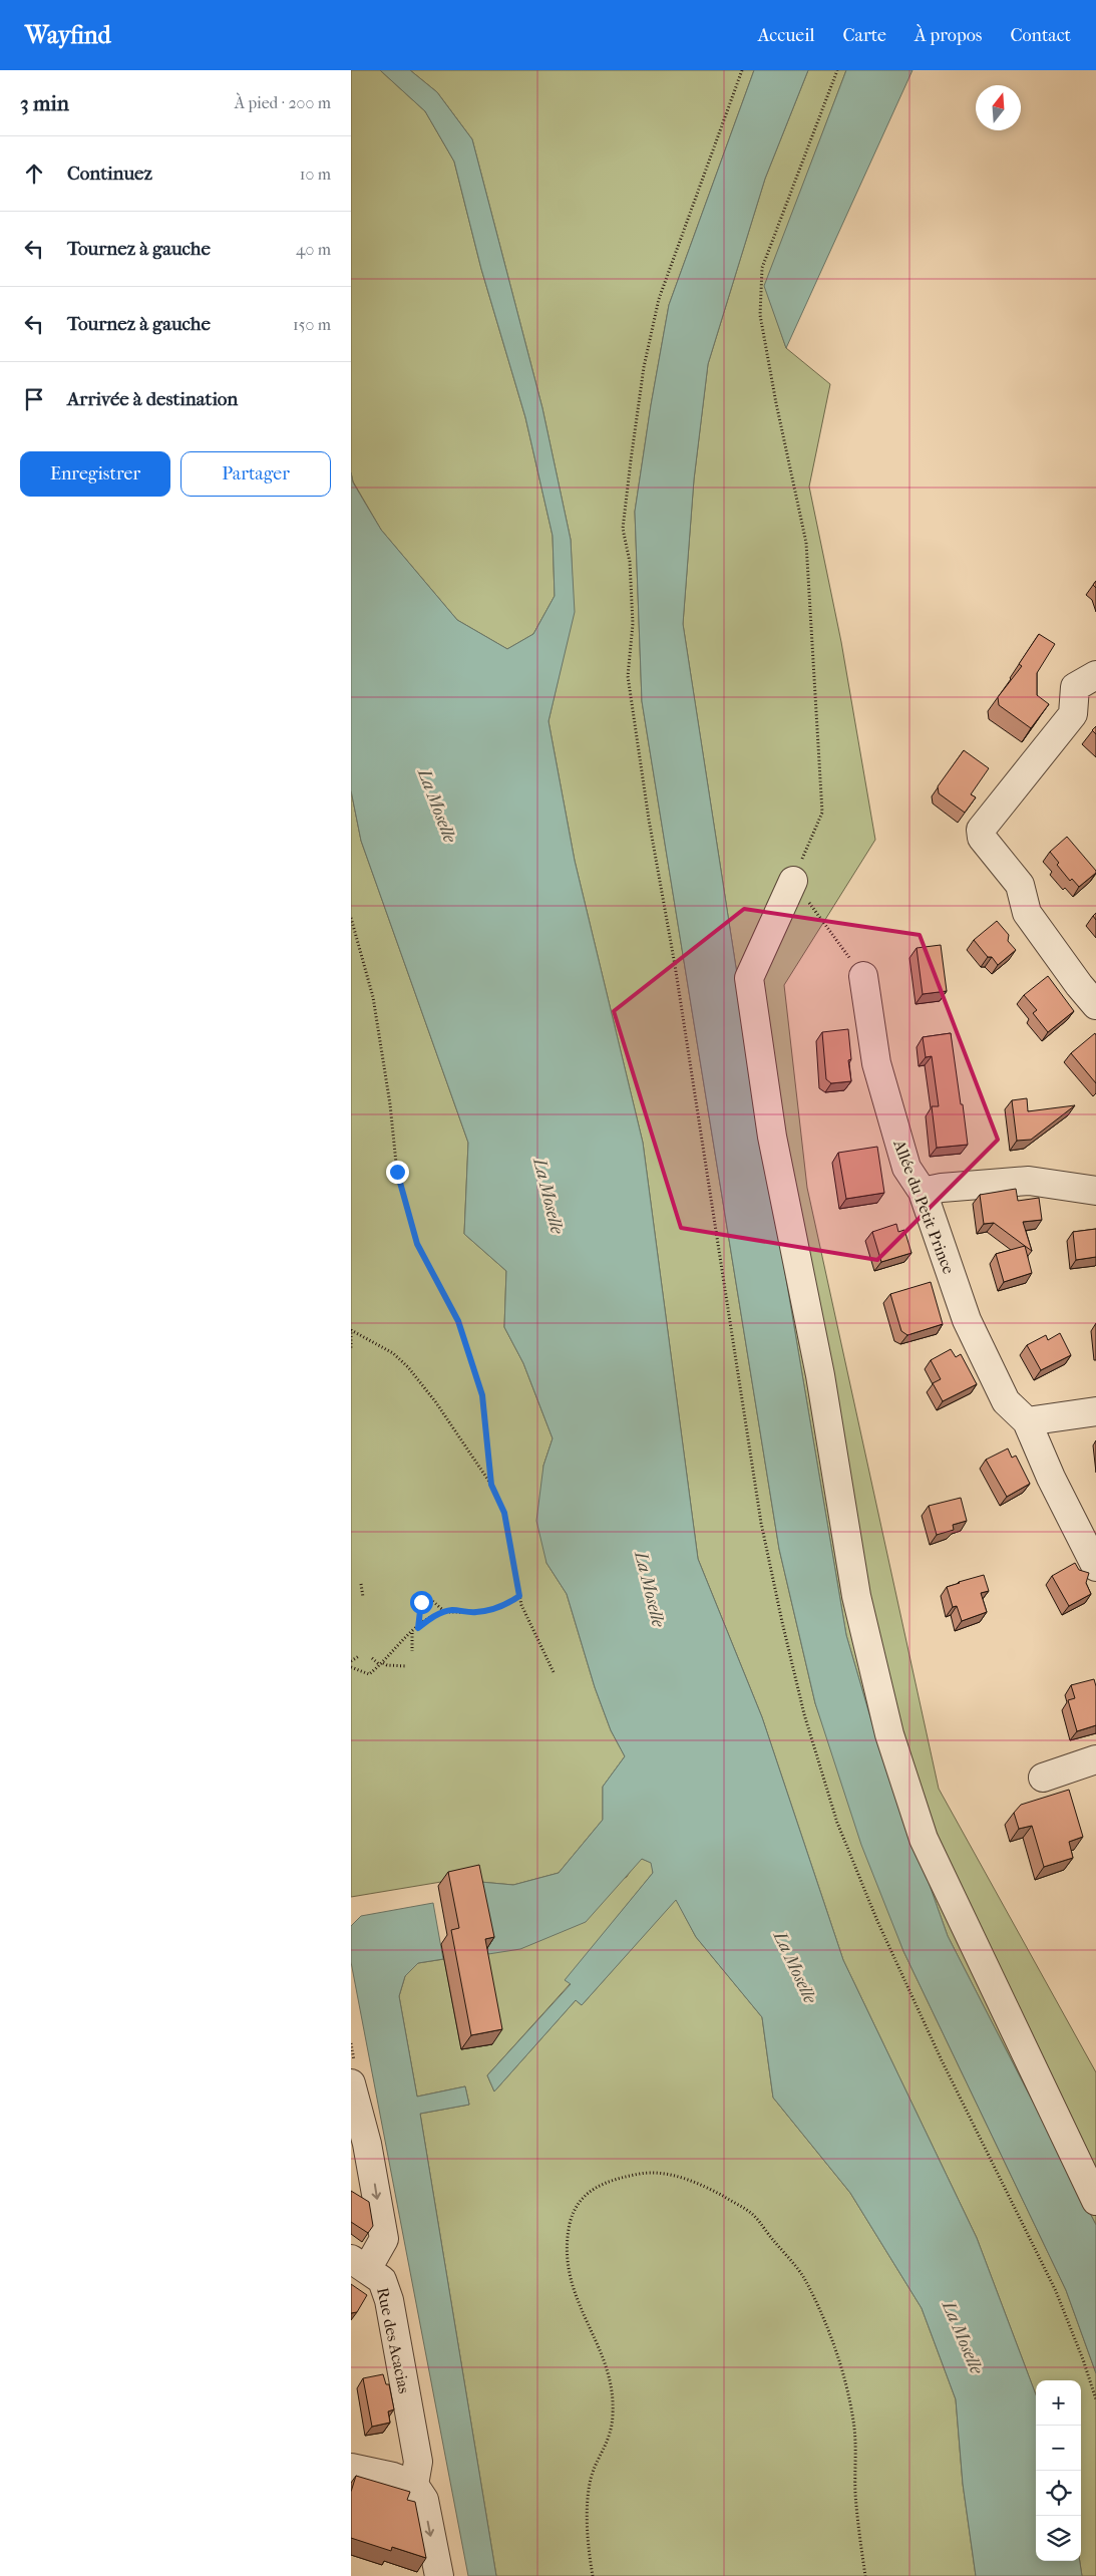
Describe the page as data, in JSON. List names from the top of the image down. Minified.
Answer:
{"streets":{"street":["Allée du Petit Prince","Rue des Acacias"]},"one_way":["Rue des Acacias"],"water":["La Moselle"],"north":"top","page":{"header":"Wayfind","nav":["Accueil","Carte","À propos","Contact"],"heading":["3 min","À pied · 200 m"],"list":[["Continuez","10 m"],["Tournez à gauche","40 m"],["Tournez à gauche","150 m"],"Arrivée à destination"],"buttons":["Enregistrer","Partager"],"map_buttons":["+","−"]}}
